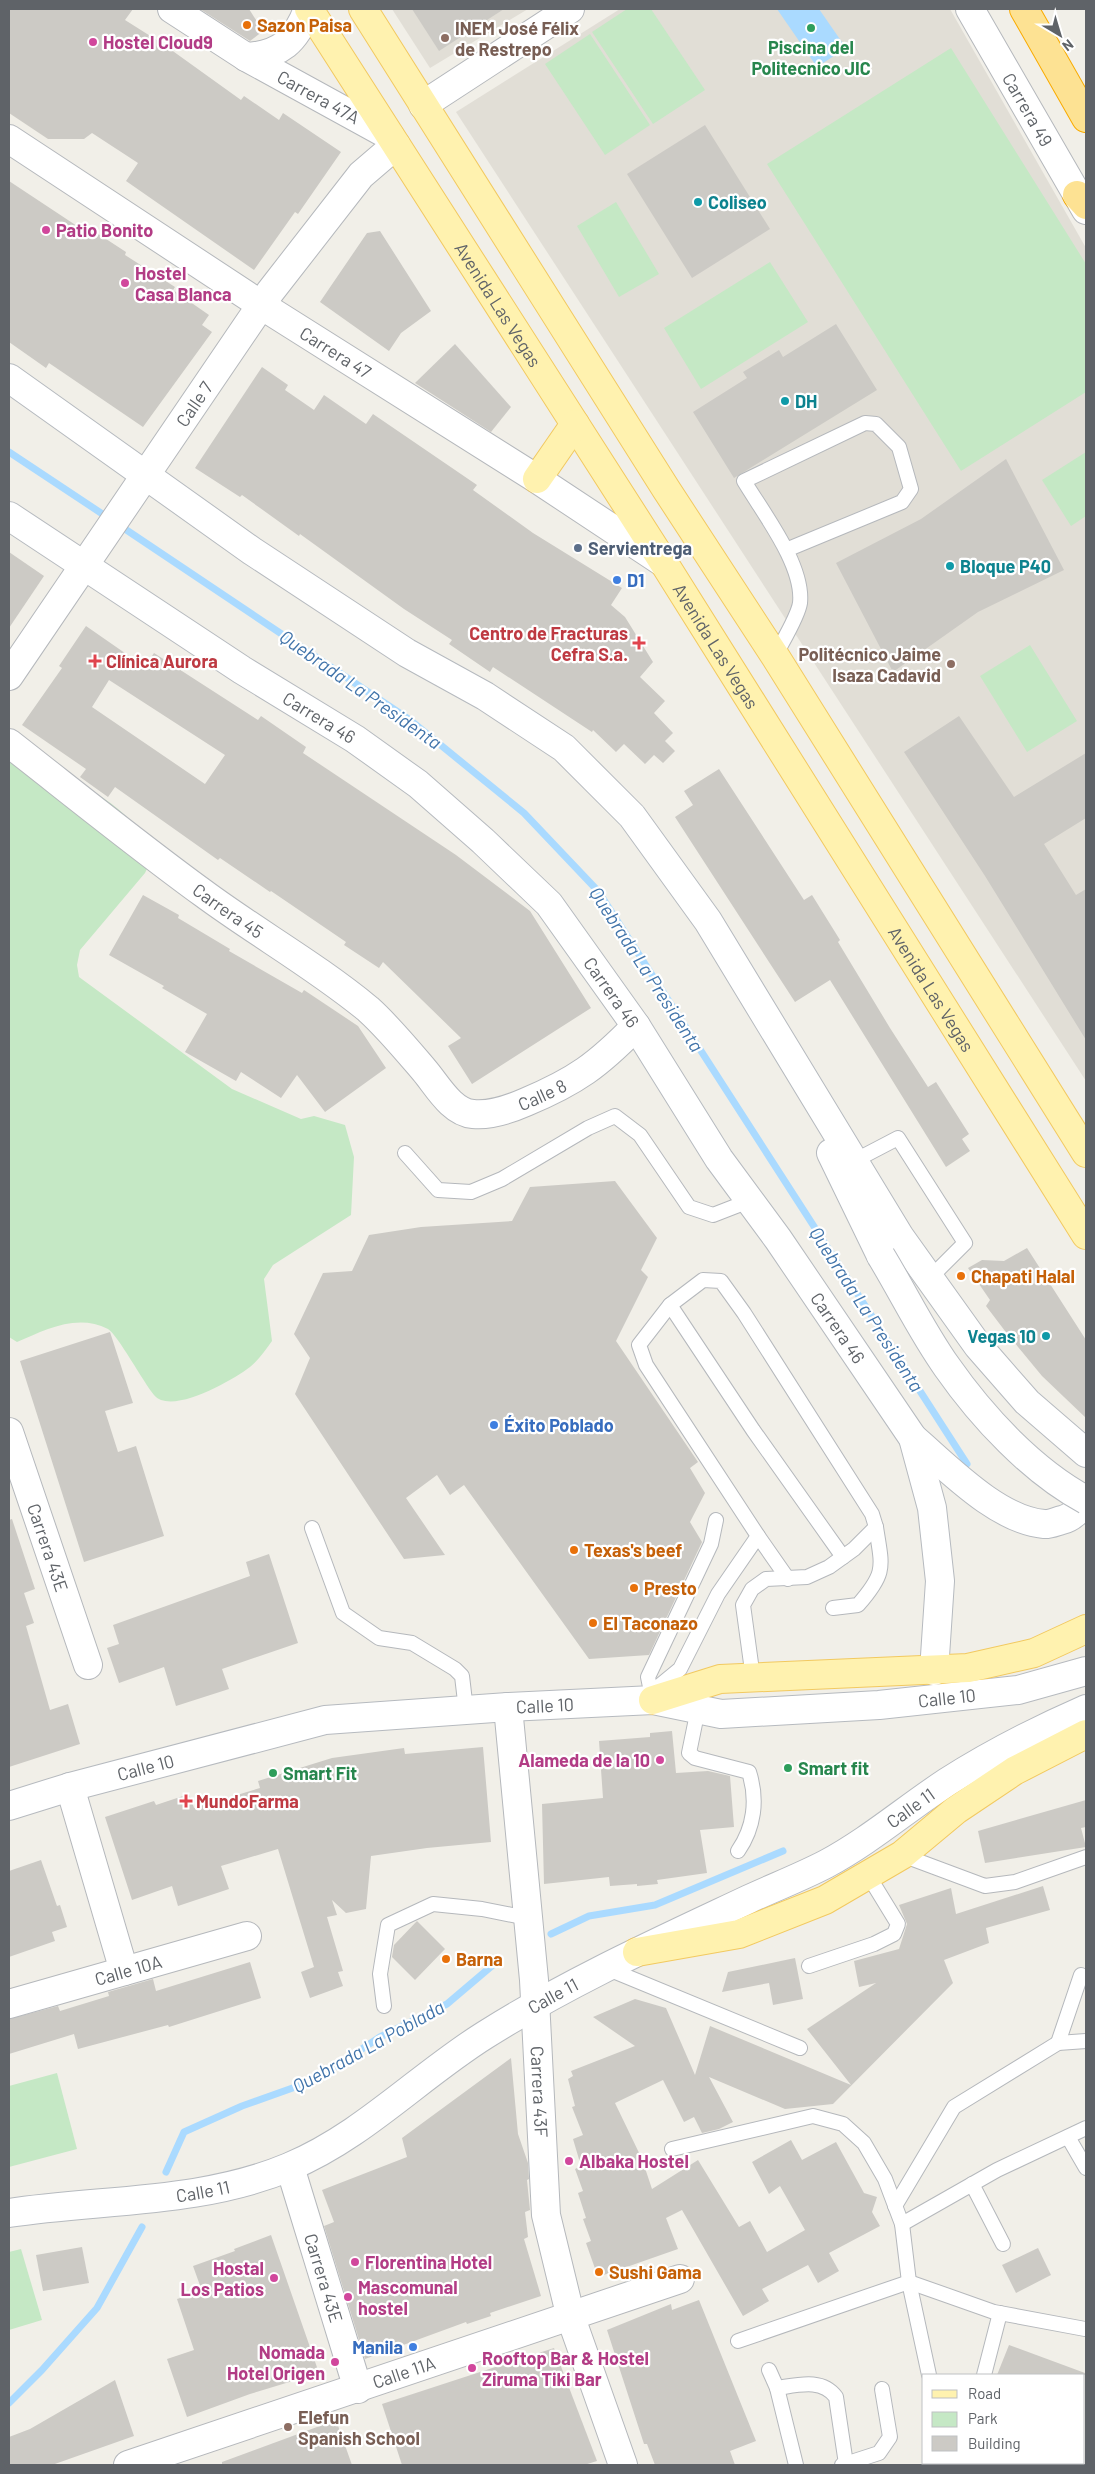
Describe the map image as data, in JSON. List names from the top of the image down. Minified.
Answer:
{"streets":{"main road":["Avenida Las Vegas"],"street":["Carrera 47A","Carrera 49","Carrera 47","Calle 7","Carrera 46","Carrera 45","Calle 8","Carrera 43E","Calle 10","Calle 11","Calle 10A","Carrera 43F","Calle 11A"]},"crossings":[["Carrera 47A","Avenida Las Vegas"],["Carrera 47A","Calle 7"],["Avenida Las Vegas","Carrera 47"],["Avenida Las Vegas","Calle 7"],["Carrera 47","Calle 7"],["Calle 7","Carrera 46"],["Carrera 46","Calle 8"],["Carrera 45","Calle 8"],["Carrera 43E","Calle 11"],["Carrera 43E","Calle 11A"],["Calle 10","Carrera 43F"],["Calle 11","Carrera 43F"],["Carrera 43F","Calle 11A"]],"water":["Quebrada La Presidenta","Quebrada La Poblada"],"places":{"other":["Sazon Paisa","Piscina del Politecnico JIC","INEM José Félix de Restrepo","Hostel Cloud9","Coliseo","Patio Bonito","Hostel Casa Blanca","DH","Servientrega","Bloque P40","D1","Politécnico Jaime Isaza Cadavid","Chapati Halal","Vegas 10","Éxito Poblado","Texas's beef","Presto","El Taconazo","Alameda de la 10","Smart fit","Smart Fit","Barna","Albaka Hostel","Florentina Hotel","Sushi Gama","Hostal Los Patios","Mascomunal hostel","Manila","Nomada Hotel Origen","Rooftop Bar & Hostel Ziruma Tiki Bar","Elefun Spanish School"],"health":["Centro de Fracturas Cefra S.a.","Clínica Aurora","MundoFarma"]},"legend":["Road","Park","Building"],"north":"bottom right"}
